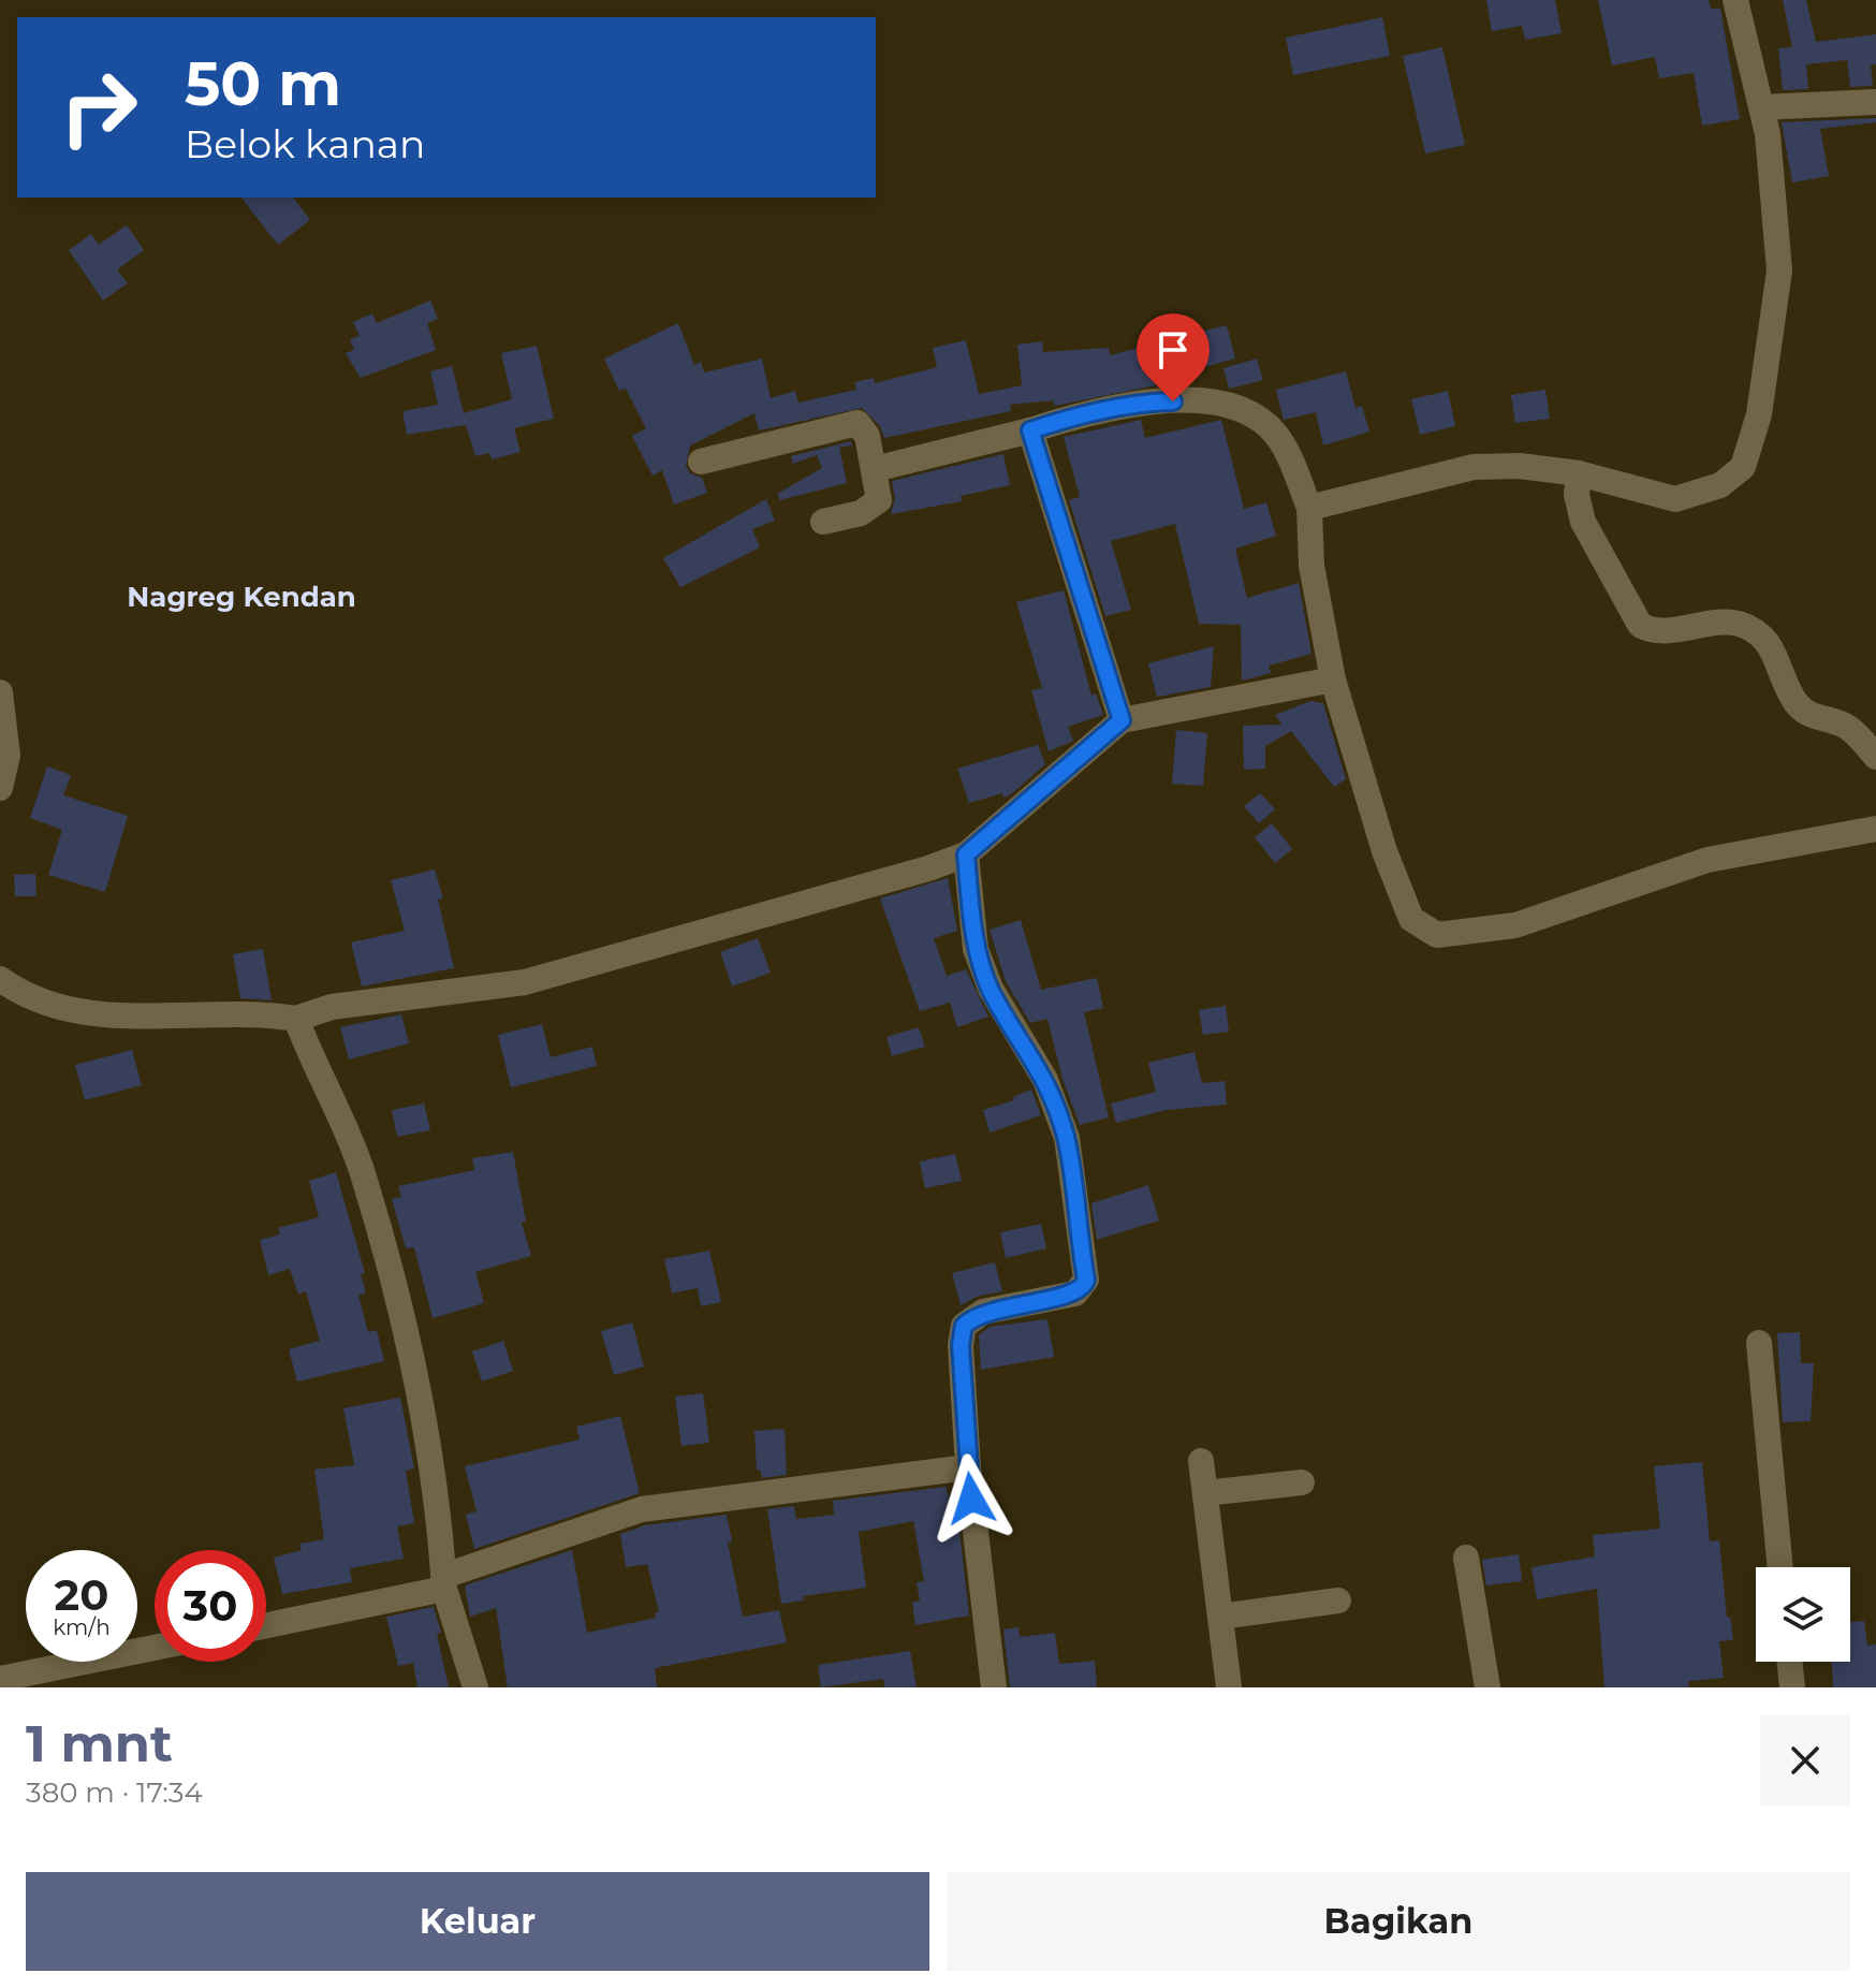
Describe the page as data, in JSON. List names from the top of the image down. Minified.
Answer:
{"districts":["Nagreg Kendan"],"page":{"turn":["50 m","Belok kanan"],"speed":"20 km/h","limit":"30","heading":["1 mnt","380 m · 17:34"],"buttons":["Keluar","Bagikan"]}}
